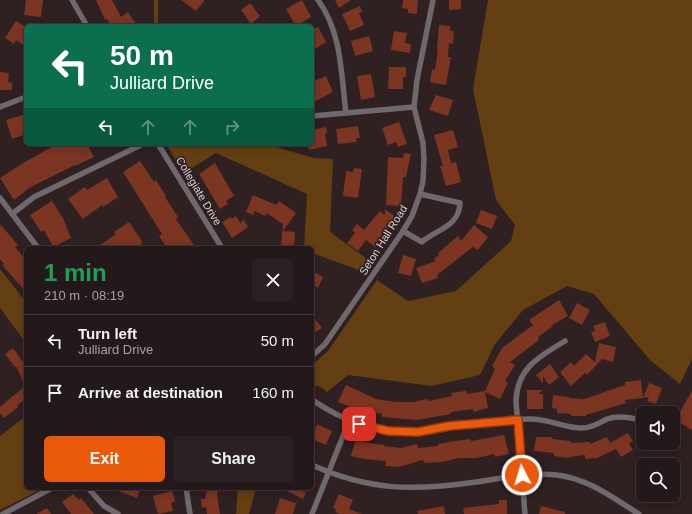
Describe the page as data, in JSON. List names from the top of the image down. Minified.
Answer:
{"streets":{"street":["Collegiate Drive","Seton Hall Road"]},"page":{"turn":["50 m","Julliard Drive"],"heading":["1 min","210 m · 08:19"],"list":[{"name":"Turn left","note":"Julliard Drive","value":"50 m"},{"name":"Arrive at destination","value":"160 m"}],"buttons":["Exit","Share"]}}
